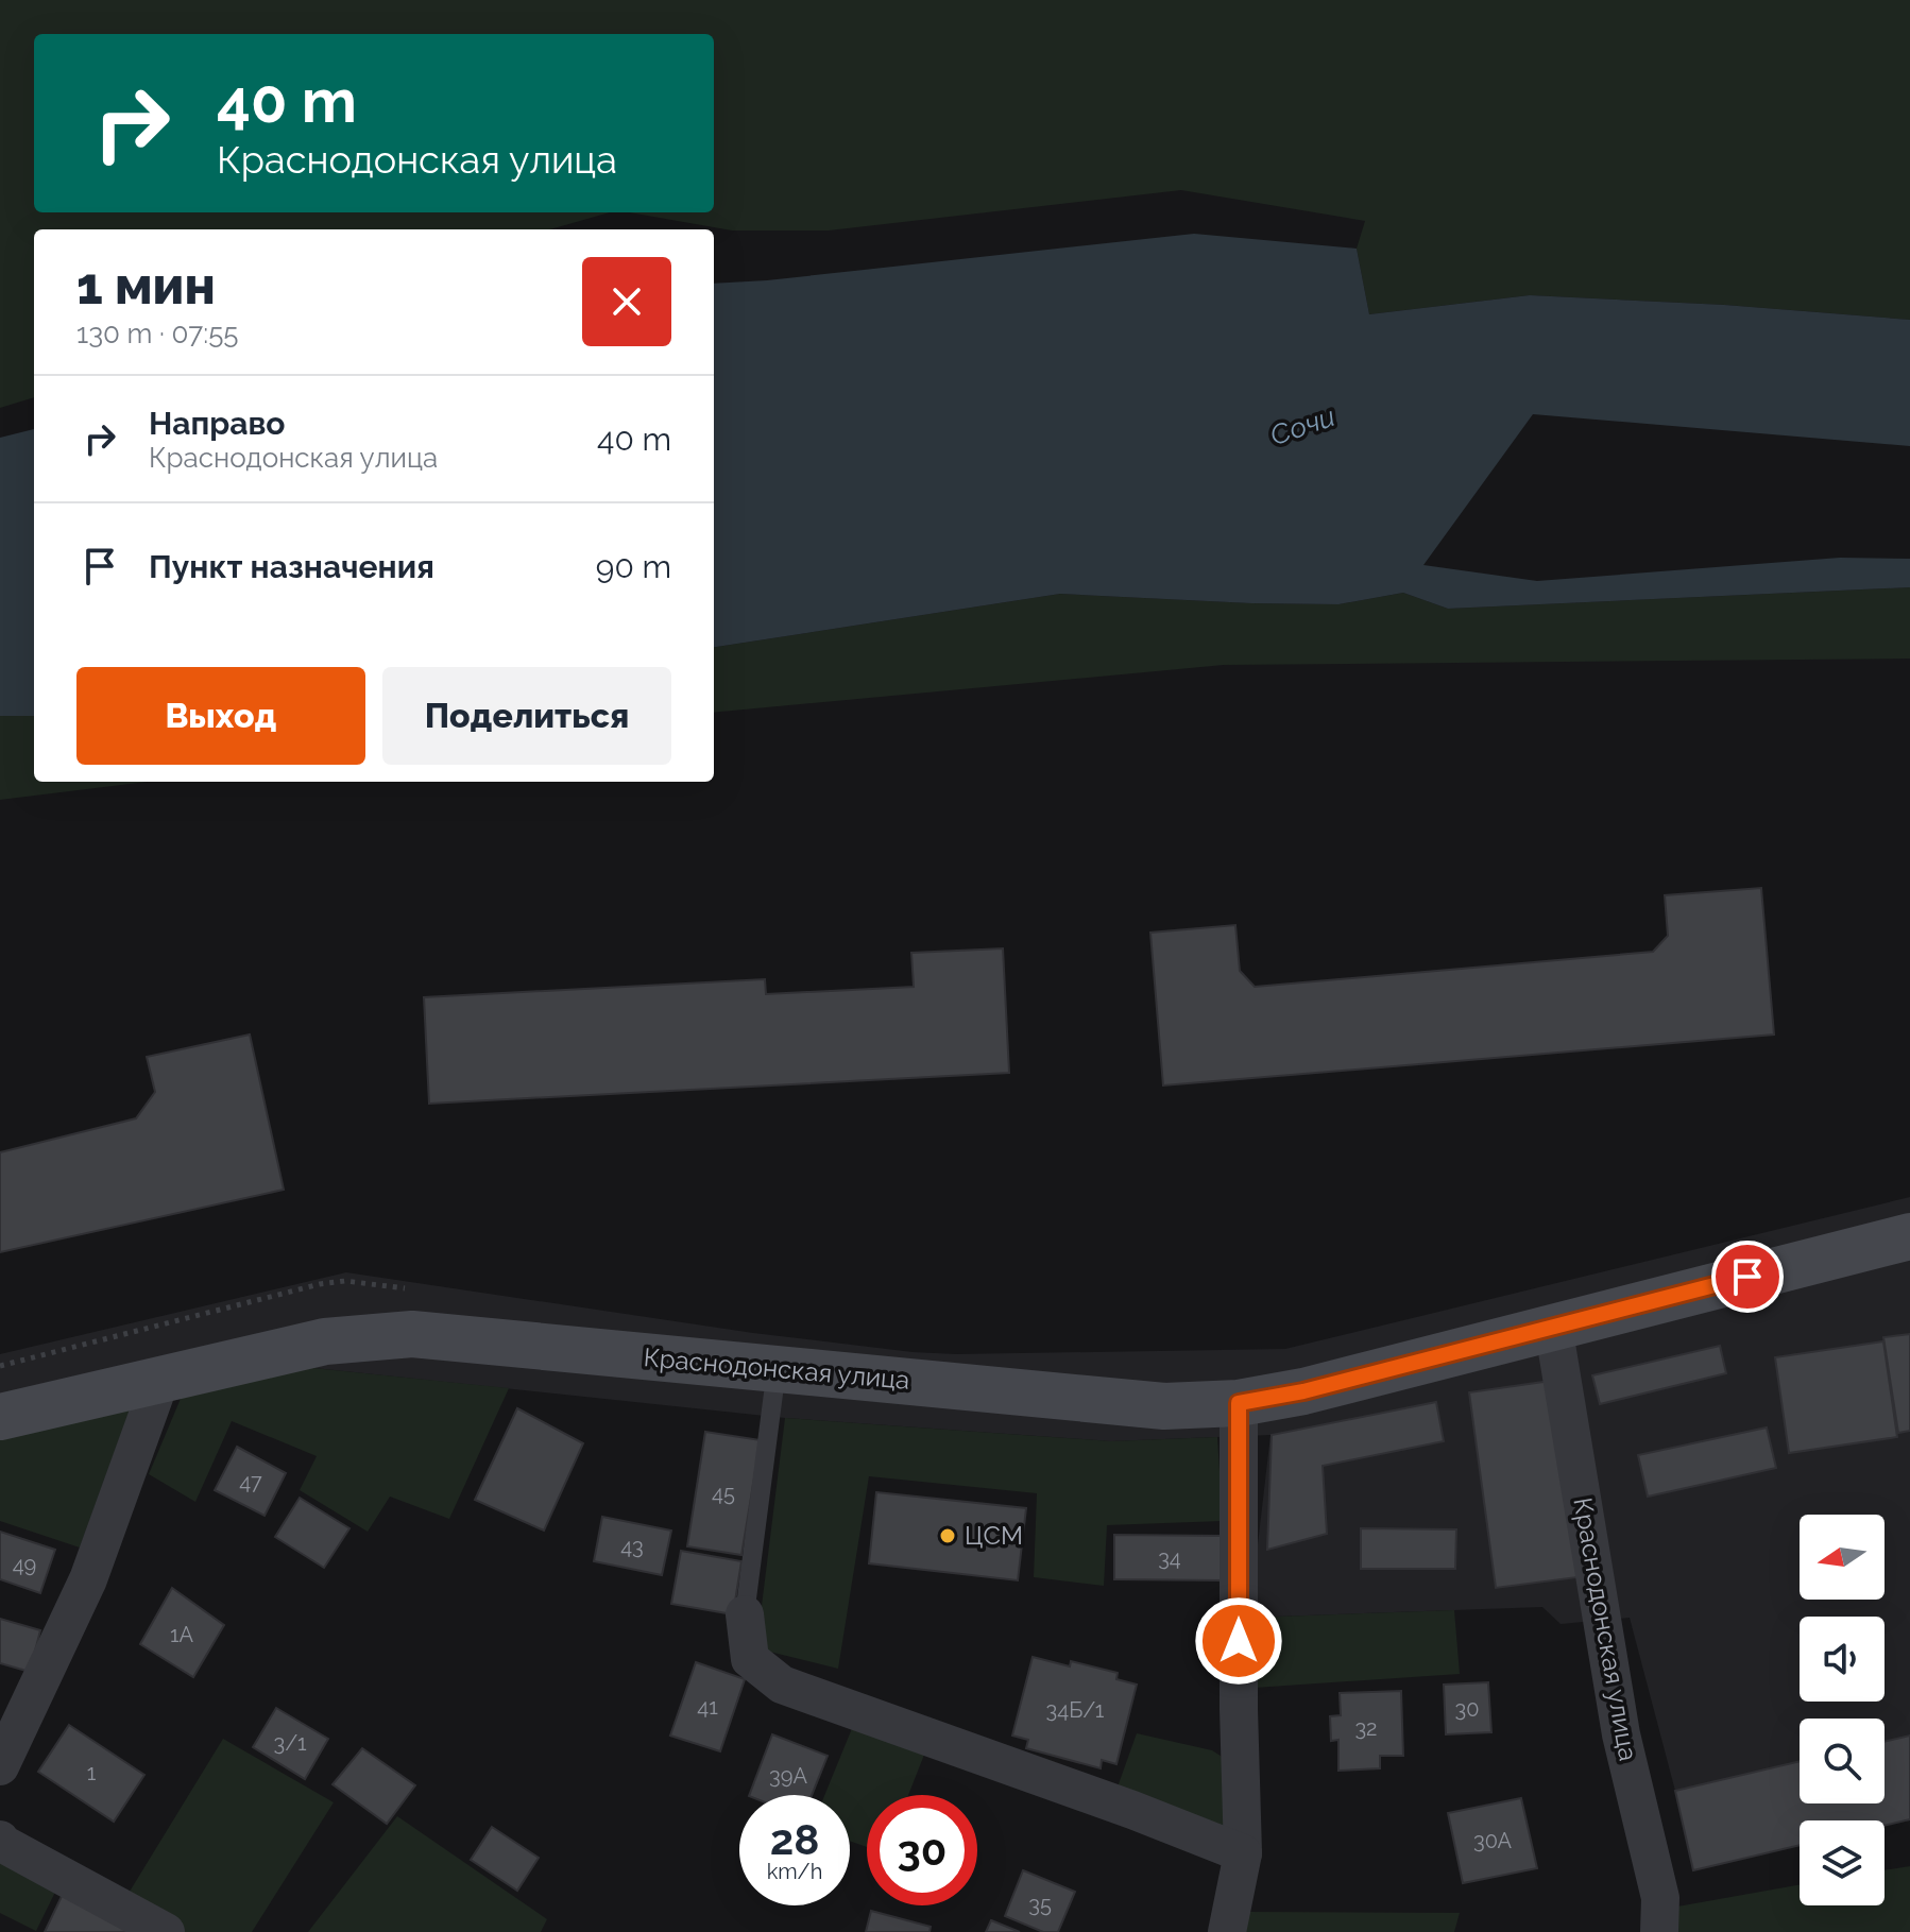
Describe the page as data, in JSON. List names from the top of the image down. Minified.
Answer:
{"streets":{"street":["Краснодонская улица"]},"water":["Сочи"],"places":["ЦСМ"],"house_numbers":["47","45","43","34","49","1А","41","30","34Б/1","32","3/1","1","39А","30А","35"],"north":"left","page":{"turn":["40 m","Краснодонская улица"],"heading":["1 мин","130 m · 07:55"],"list":[{"name":"Направо","note":"Краснодонская улица","value":"40 m"},{"name":"Пункт назначения","value":"90 m"}],"buttons":["Выход","Поделиться"],"speed":"28 km/h","limit":"30"}}
